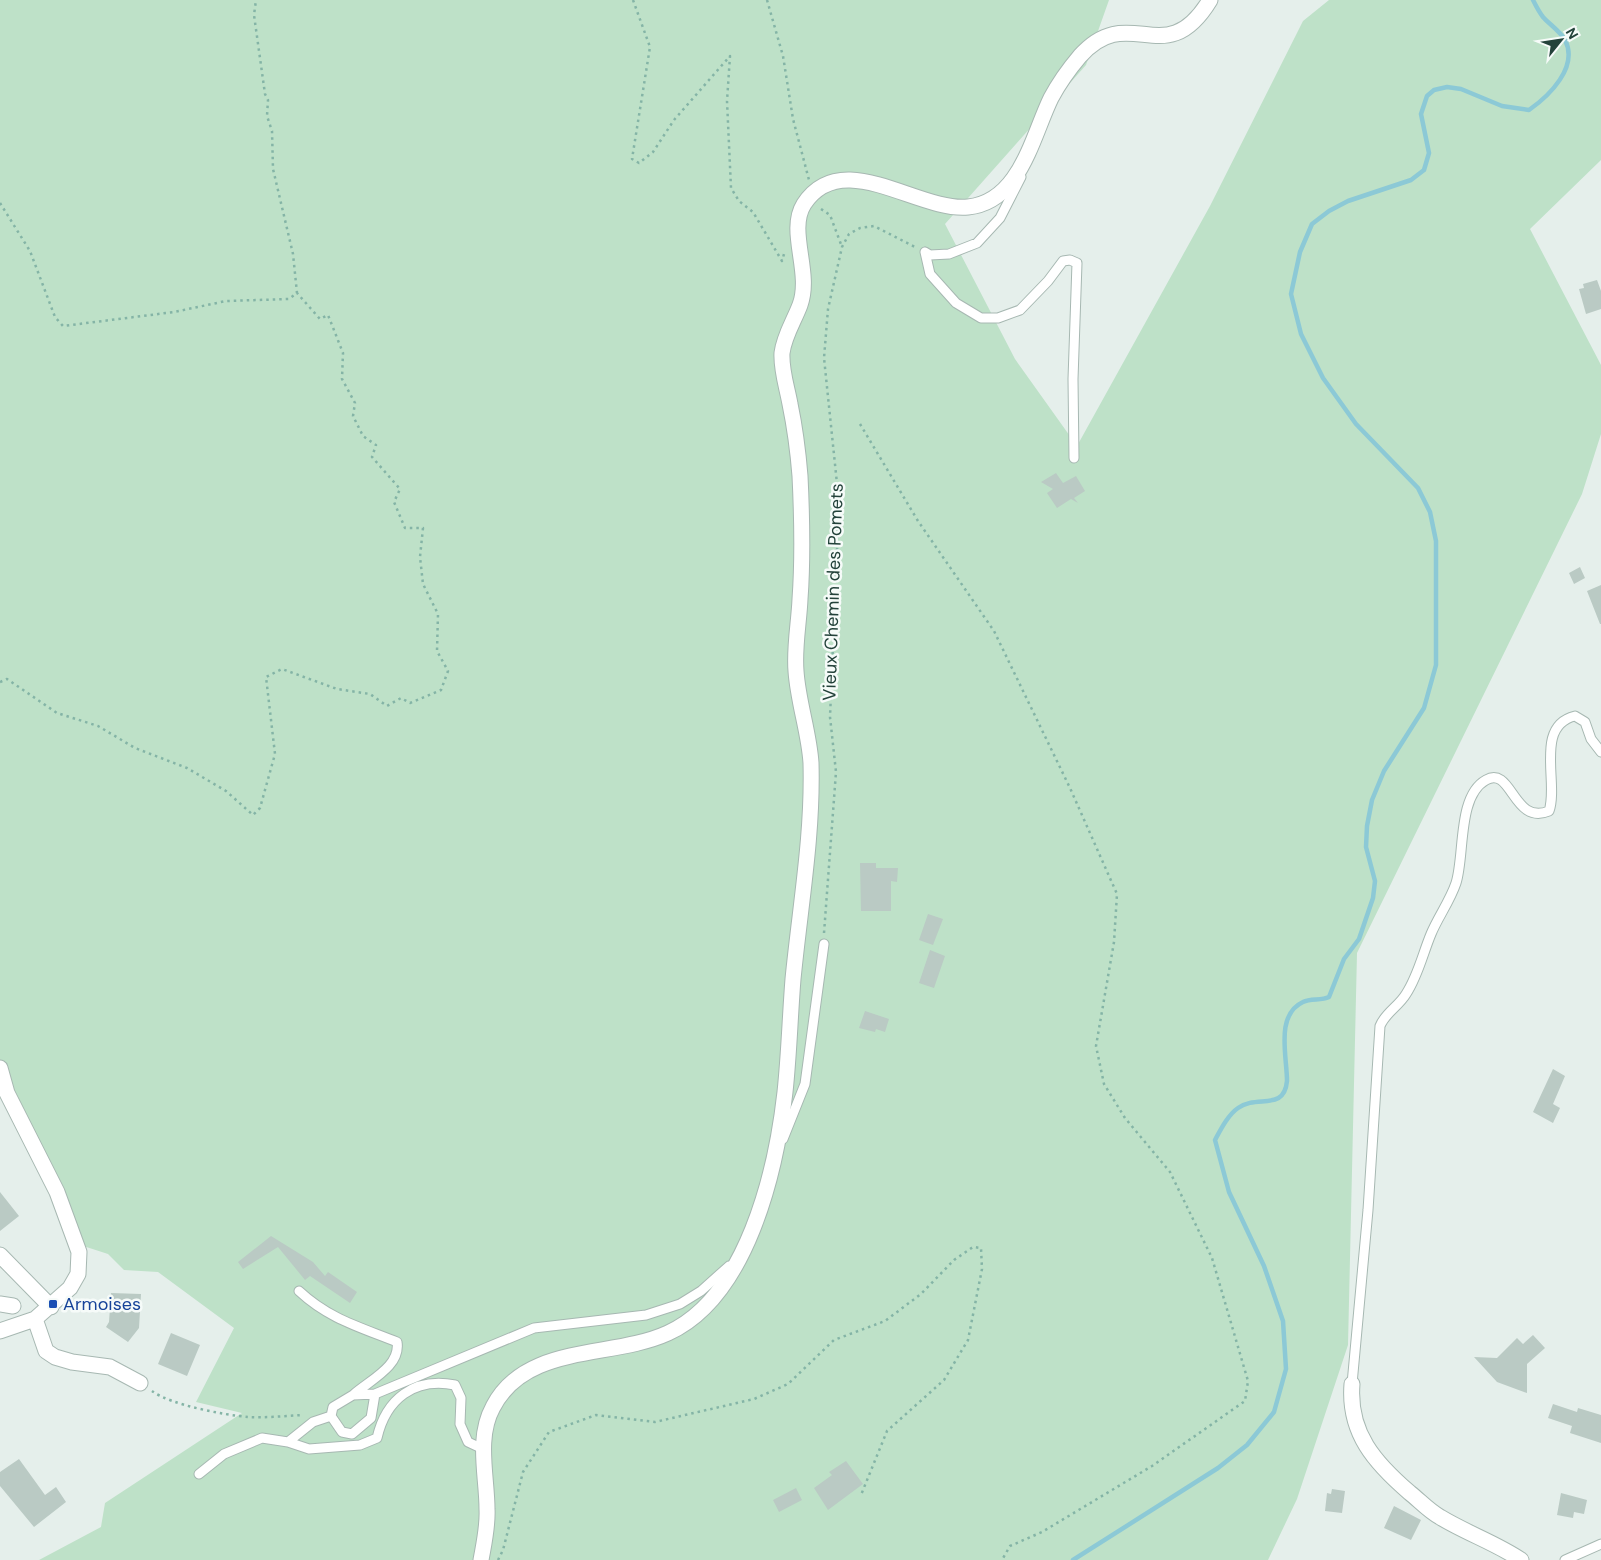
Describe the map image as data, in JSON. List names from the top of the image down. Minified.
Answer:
{"streets":{"path":["Vieux Chemin des Pomets"]},"places":{"transit":["Armoises"]},"north":"top right"}
